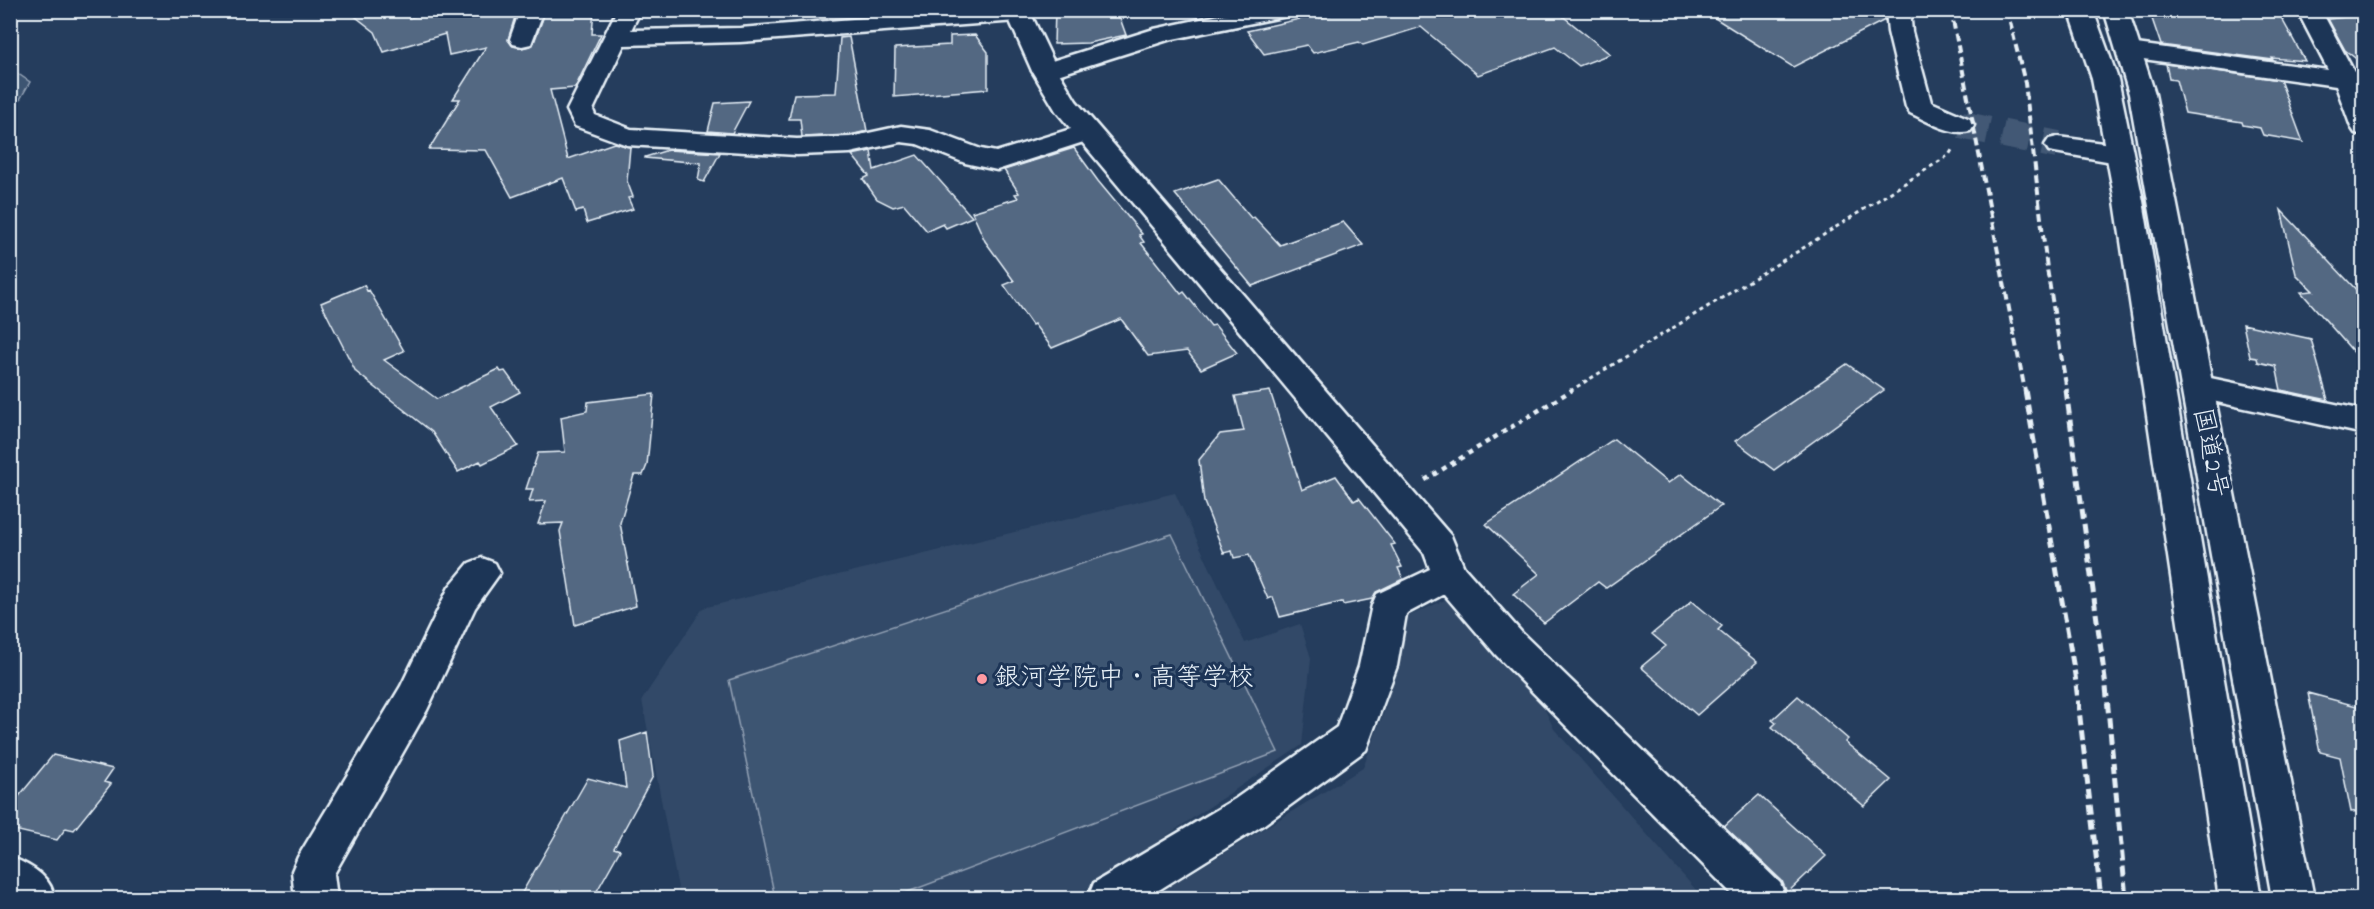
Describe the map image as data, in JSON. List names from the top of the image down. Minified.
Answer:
{"streets":{"main road":["国道2号"]},"places":["銀河学院中・高等学校"]}
